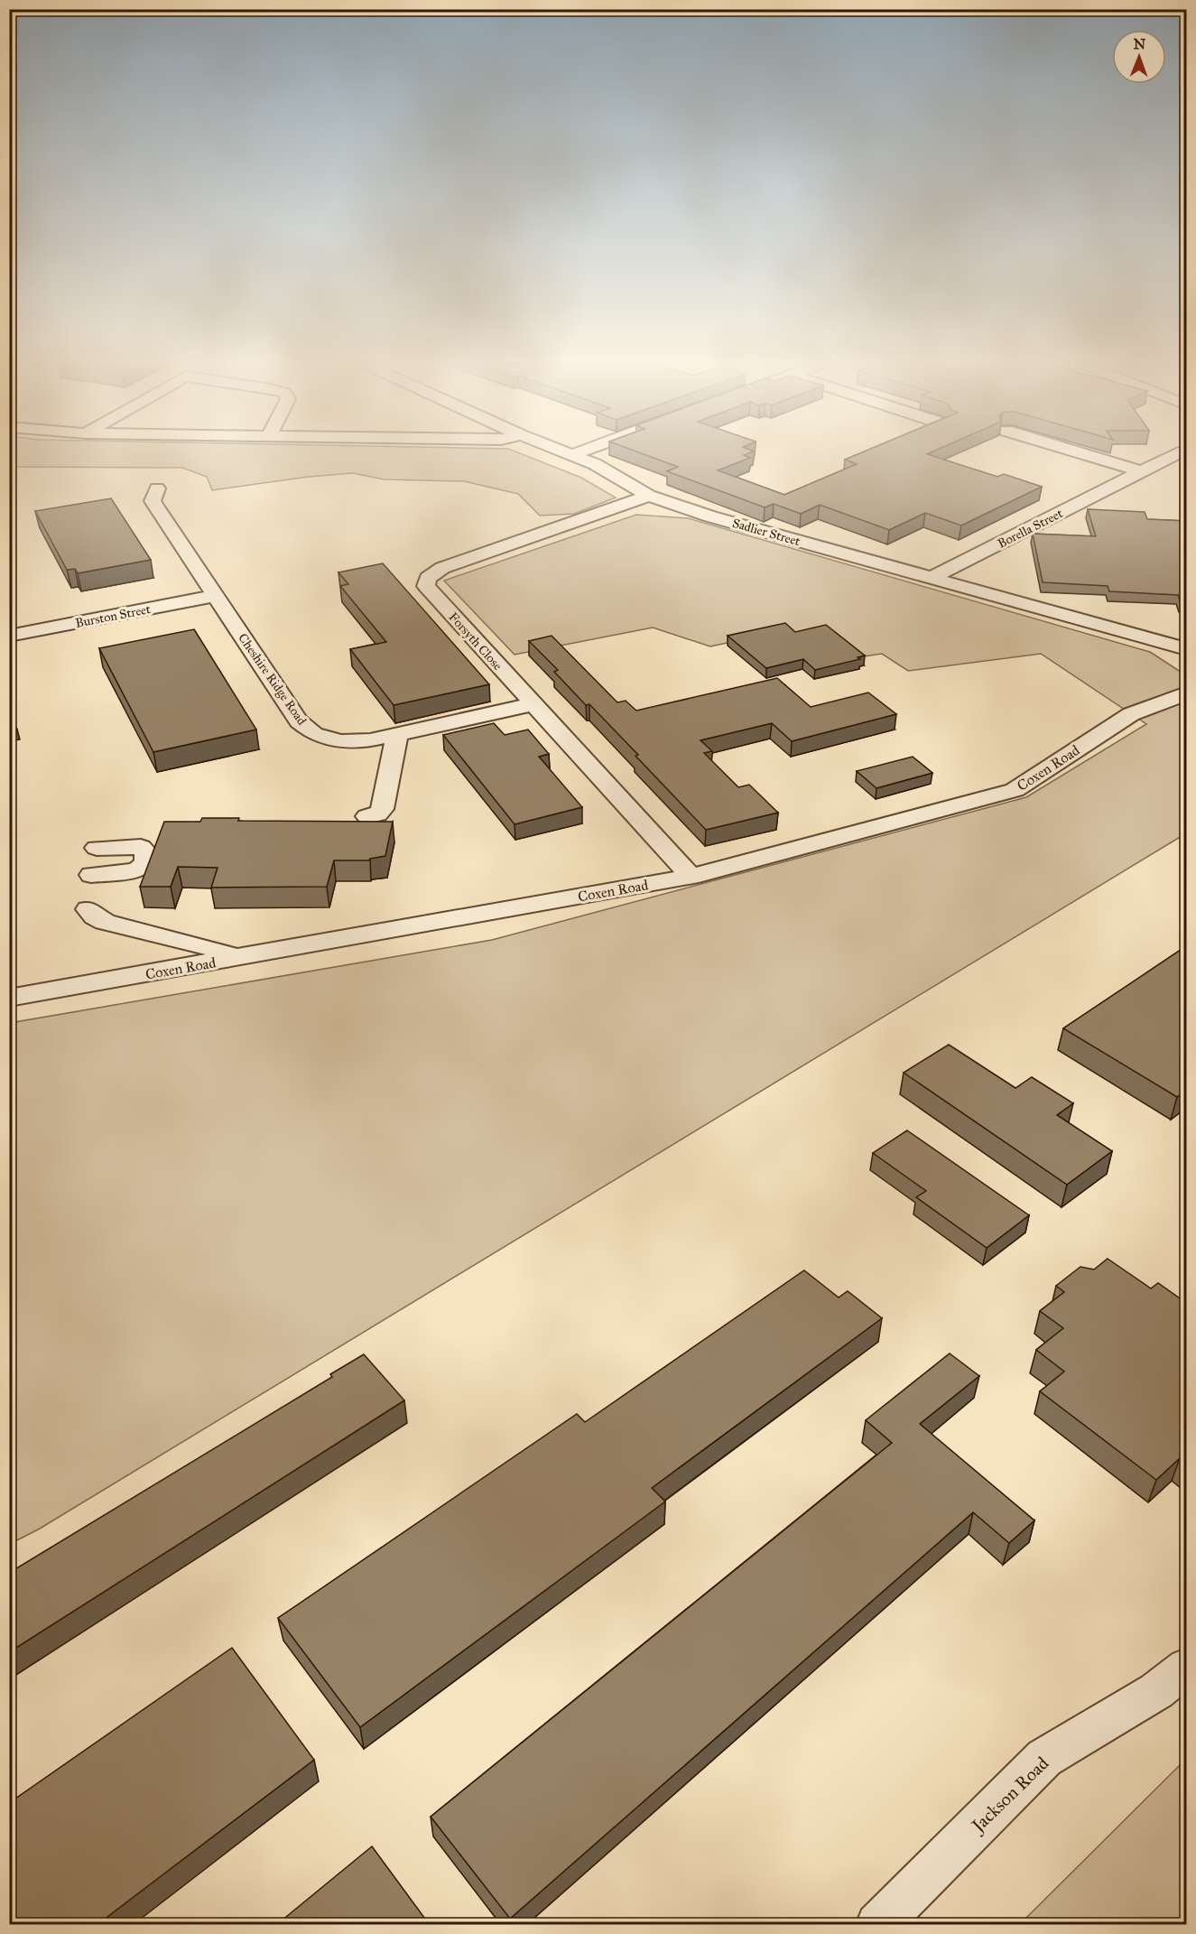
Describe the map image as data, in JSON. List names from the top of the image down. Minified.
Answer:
{"streets":{"lane":["Borella Street","Sadlier Street","Burston Street","Forsyth Close","Cheshire Ridge Road","Coxen Road","Jackson Road"]},"crossings":[["Borella Street","Sadlier Street"],["Sadlier Street","Forsyth Close"],["Burston Street","Cheshire Ridge Road"],["Forsyth Close","Cheshire Ridge Road"],["Forsyth Close","Coxen Road"]],"north":"top"}
